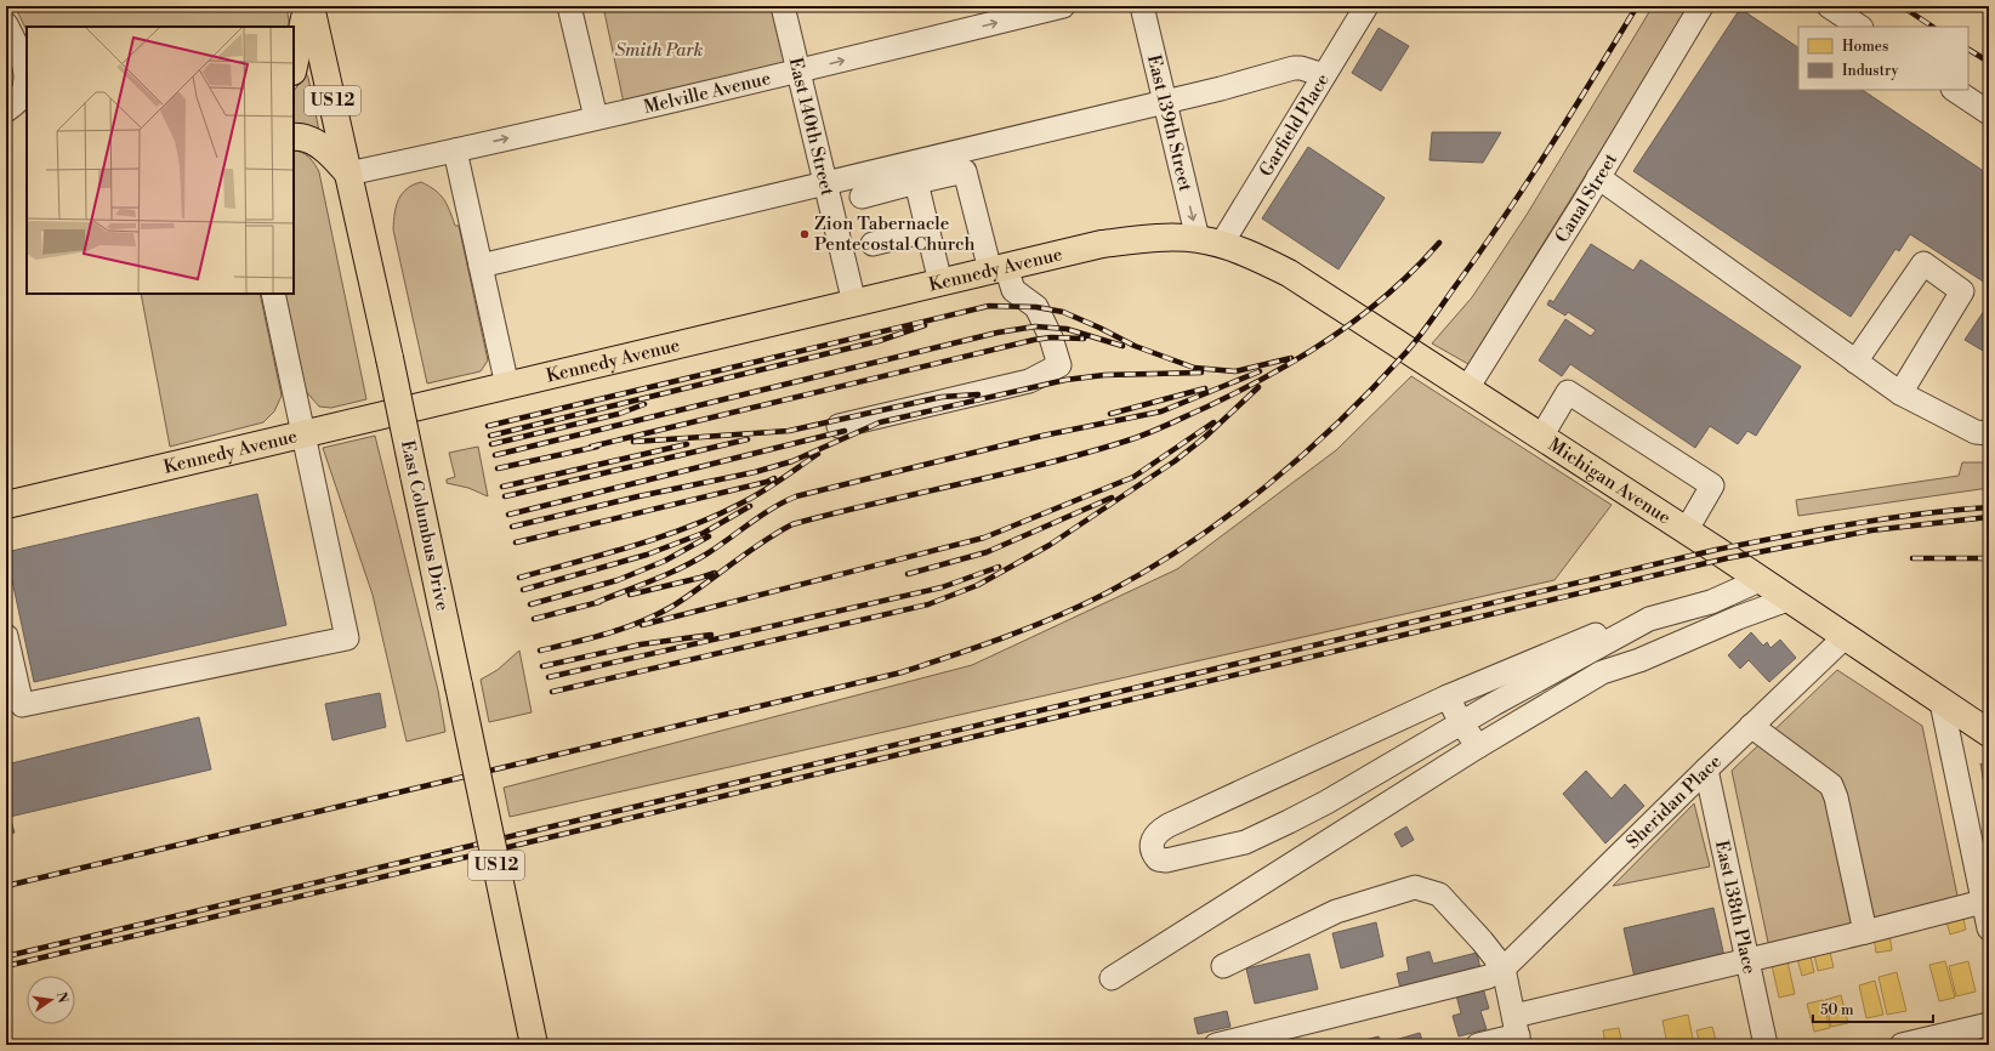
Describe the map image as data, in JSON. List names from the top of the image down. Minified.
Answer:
{"streets":{"main road":["US 12","Kennedy Avenue","Michigan Avenue","East Columbus Drive"],"street":["Melville Avenue","East 139th Street","Garfield Place","East 140th Street","Canal Street","Sheridan Place","East 138th Place"]},"crossings":[["Melville Avenue","East 140th Street"],["Melville Avenue","East Columbus Drive"],["East 139th Street","Garfield Place"],["East 139th Street","Kennedy Avenue"],["East 139th Street","Michigan Avenue"],["Garfield Place","Kennedy Avenue"],["Garfield Place","Michigan Avenue"],["East 140th Street","Kennedy Avenue"],["Canal Street","Michigan Avenue"],["Kennedy Avenue","Michigan Avenue"],["Michigan Avenue","Sheridan Place"],["Sheridan Place","East 138th Place"]],"one_way":["East 139th Street"],"parks":["Smith Park"],"places":["Zion Tabernacle Pentecostal Church"],"legend":["Homes","Industry"],"scale_bar":"50 m","north":"right"}
